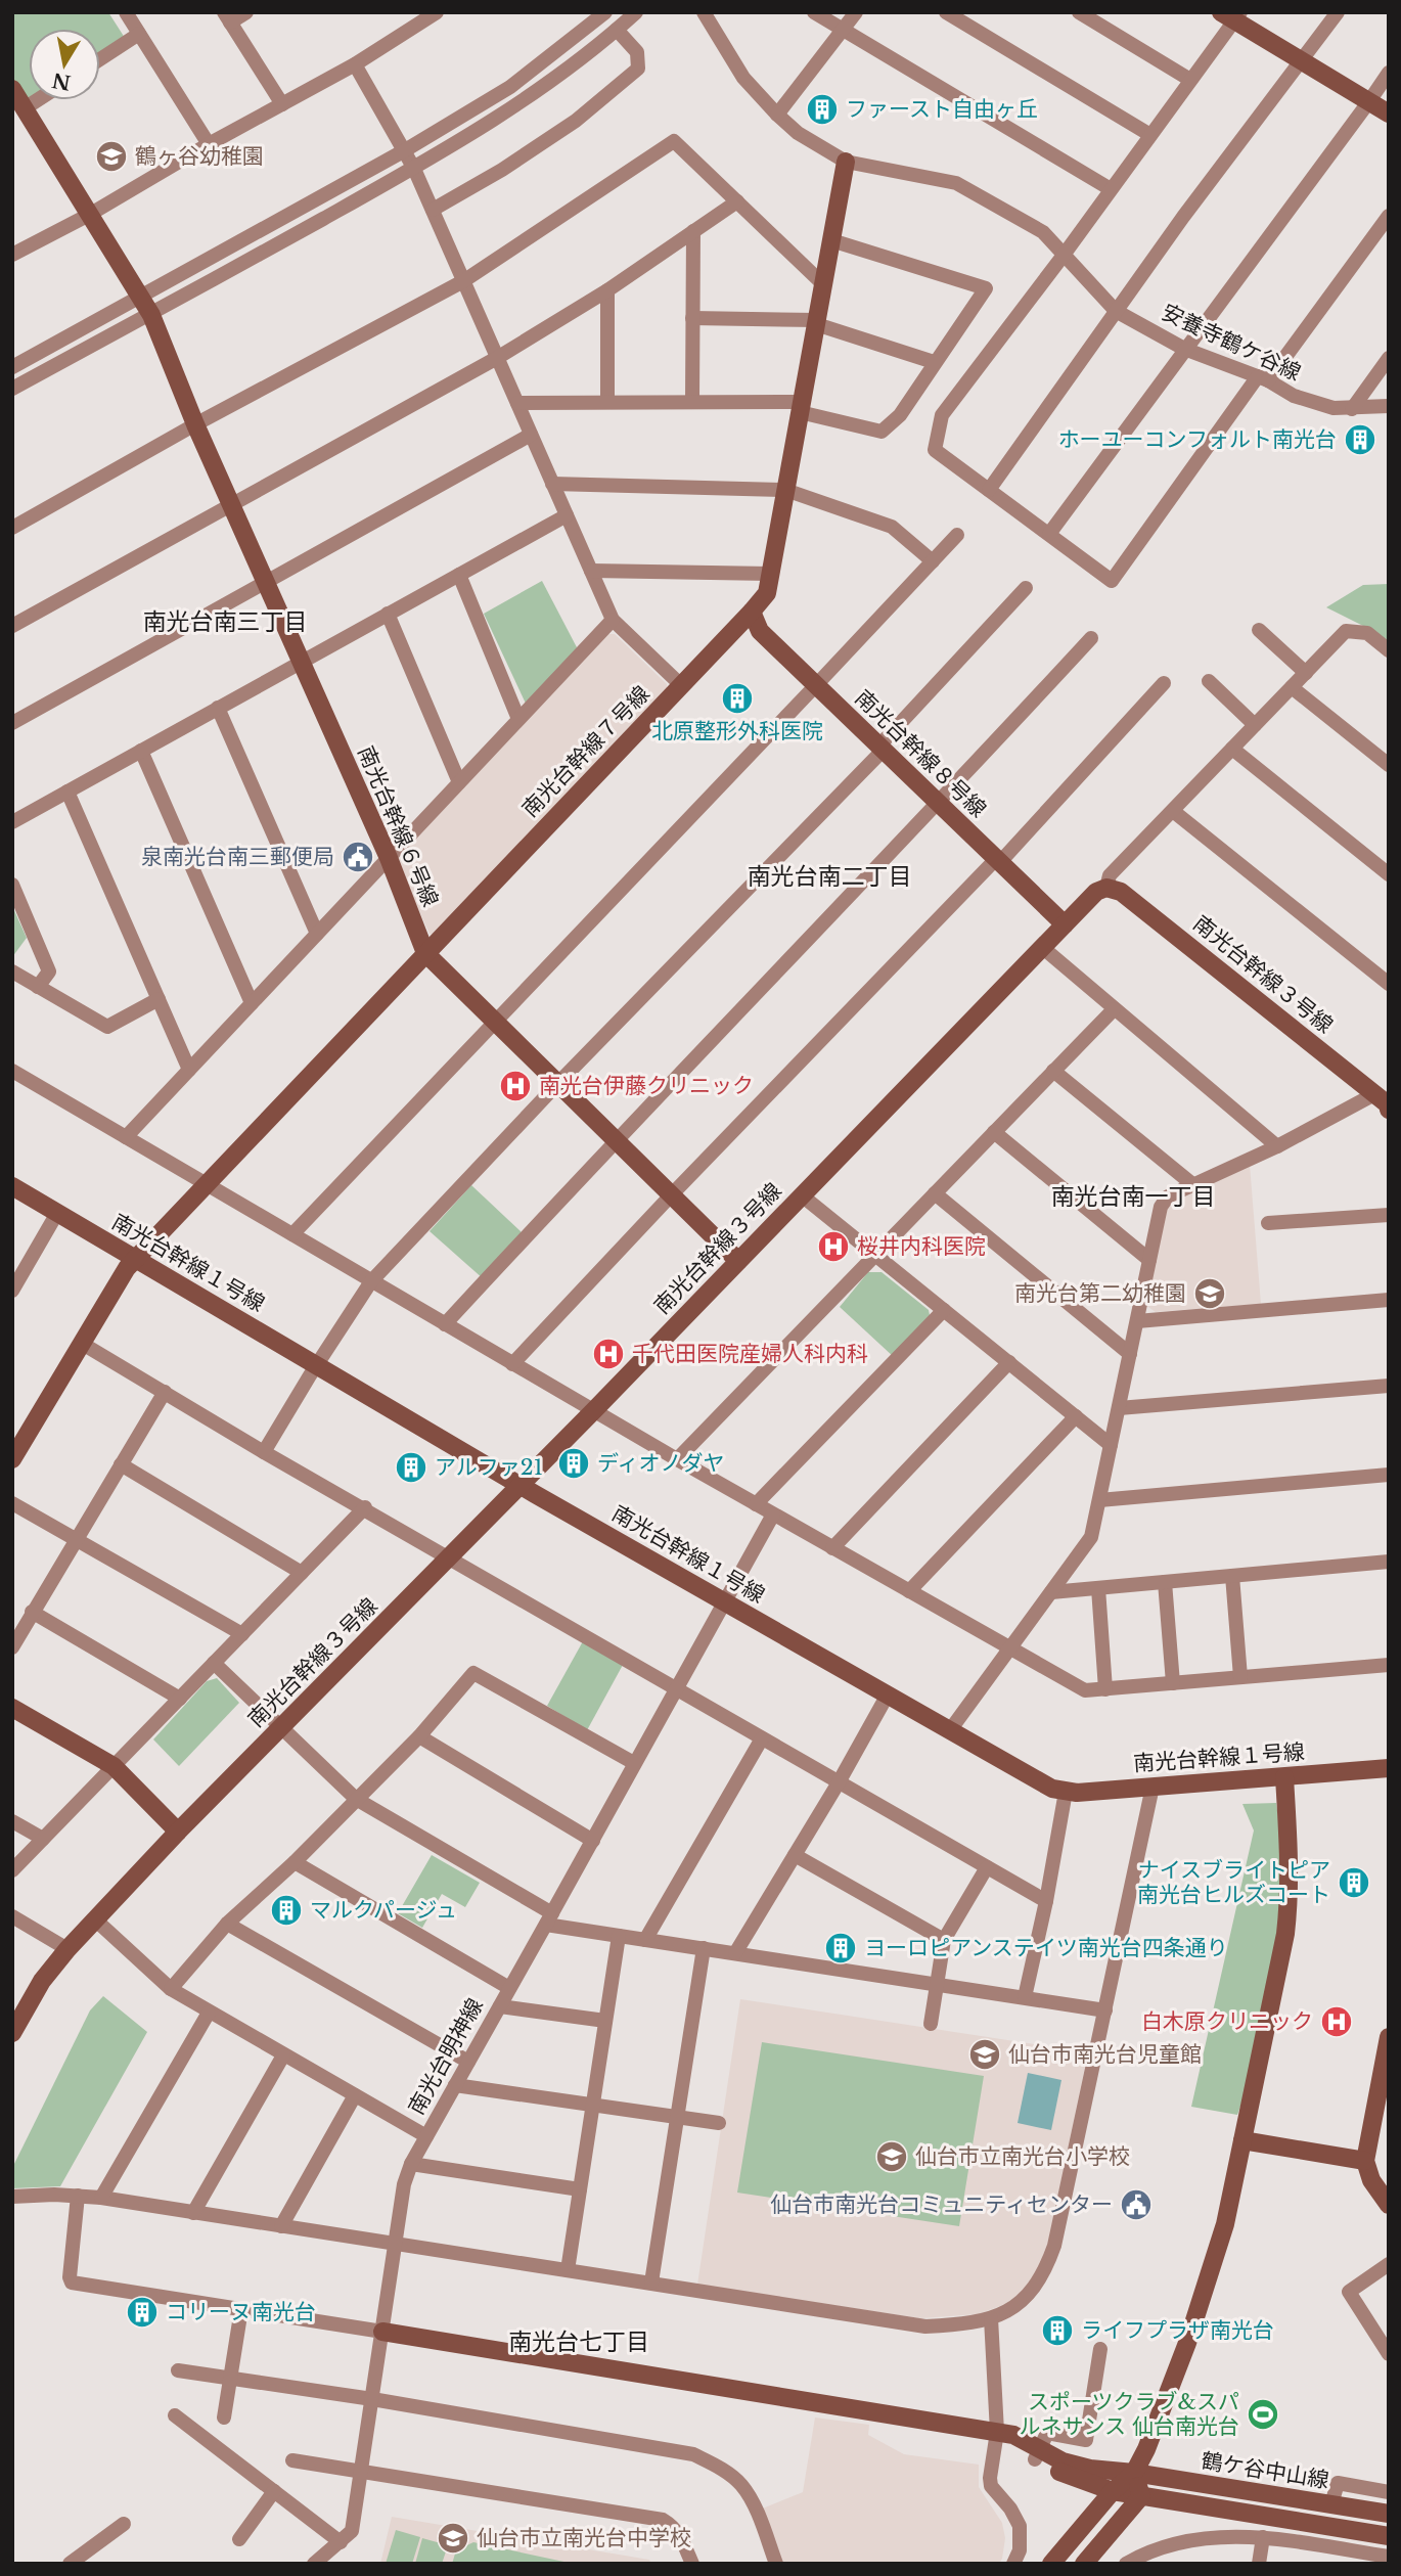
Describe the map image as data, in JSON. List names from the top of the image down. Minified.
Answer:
{"streets":{"street":["安養寺鶴ケ谷線","南光台幹線７号線","南光台幹線８号線","南光台幹線６号線","南光台幹線３号線","南光台幹線１号線","南光台明神線","鶴ケ谷中山線"]},"crossings":[["安養寺鶴ケ谷線","南光台幹線７号線"],["南光台幹線７号線","南光台幹線８号線"],["南光台幹線７号線","南光台幹線６号線"],["南光台幹線７号線","南光台幹線１号線"],["南光台幹線８号線","南光台幹線３号線"],["南光台幹線６号線","南光台幹線３号線"],["南光台幹線３号線","南光台幹線１号線"],["南光台幹線１号線","南光台明神線"]],"districts":["南光台南三丁目","南光台南二丁目","南光台南一丁目","南光台七丁目"],"places":{"building":["ファースト自由ヶ丘","ホーユーコンフォルト南光台","北原整形外科医院","ディオノダヤ","アルファ21","ナイスブライトピア 南光台ヒルズコート","マルクパージュ","ヨーロピアンステイツ南光台四条通り","コリーヌ南光台","ライフプラザ南光台"],"school or university":["鶴ヶ谷幼稚園","南光台第二幼稚園","仙台市南光台児童館","仙台市立南光台小学校","仙台市立南光台中学校"],"public building":["泉南光台南三郵便局","仙台市南光台コミュニティセンター"],"hospital":["南光台伊藤クリニック","桜井内科医院","千代田医院産婦人科内科","白木原クリニック"],"sports":["スポーツクラブ&スパ ルネサンス 仙台南光台"]},"north":"bottom"}
